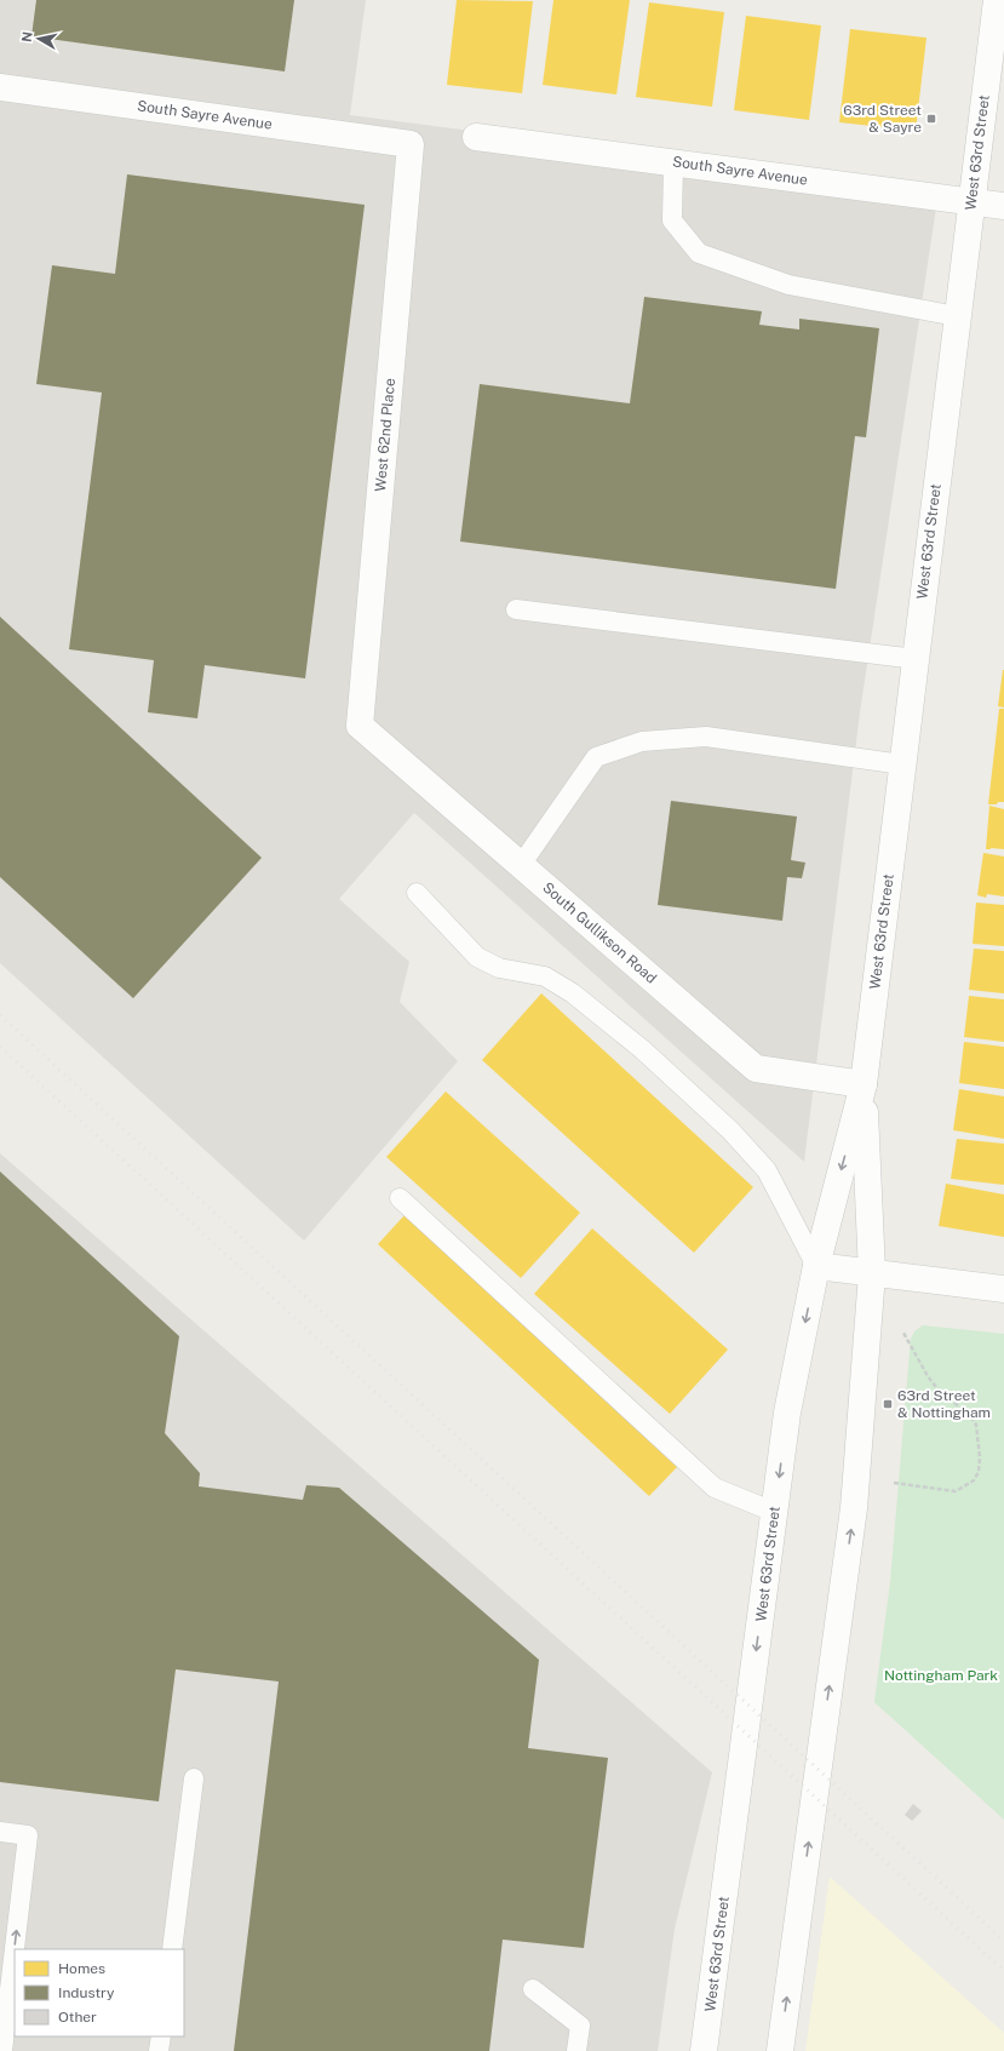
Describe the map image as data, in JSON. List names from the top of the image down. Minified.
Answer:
{"streets":{"main road":["South Sayre Avenue","West 63rd Street","West 62nd Place","South Gullikson Road"]},"crossings":[["South Sayre Avenue","West 63rd Street"],["South Sayre Avenue","West 62nd Place"],["West 63rd Street","South Gullikson Road"],["West 62nd Place","South Gullikson Road"]],"parks":["Nottingham Park"],"places":{"transit":["63rd Street & Sayre","63rd Street & Nottingham"]},"legend":["Homes","Industry","Other"],"north":"left"}
